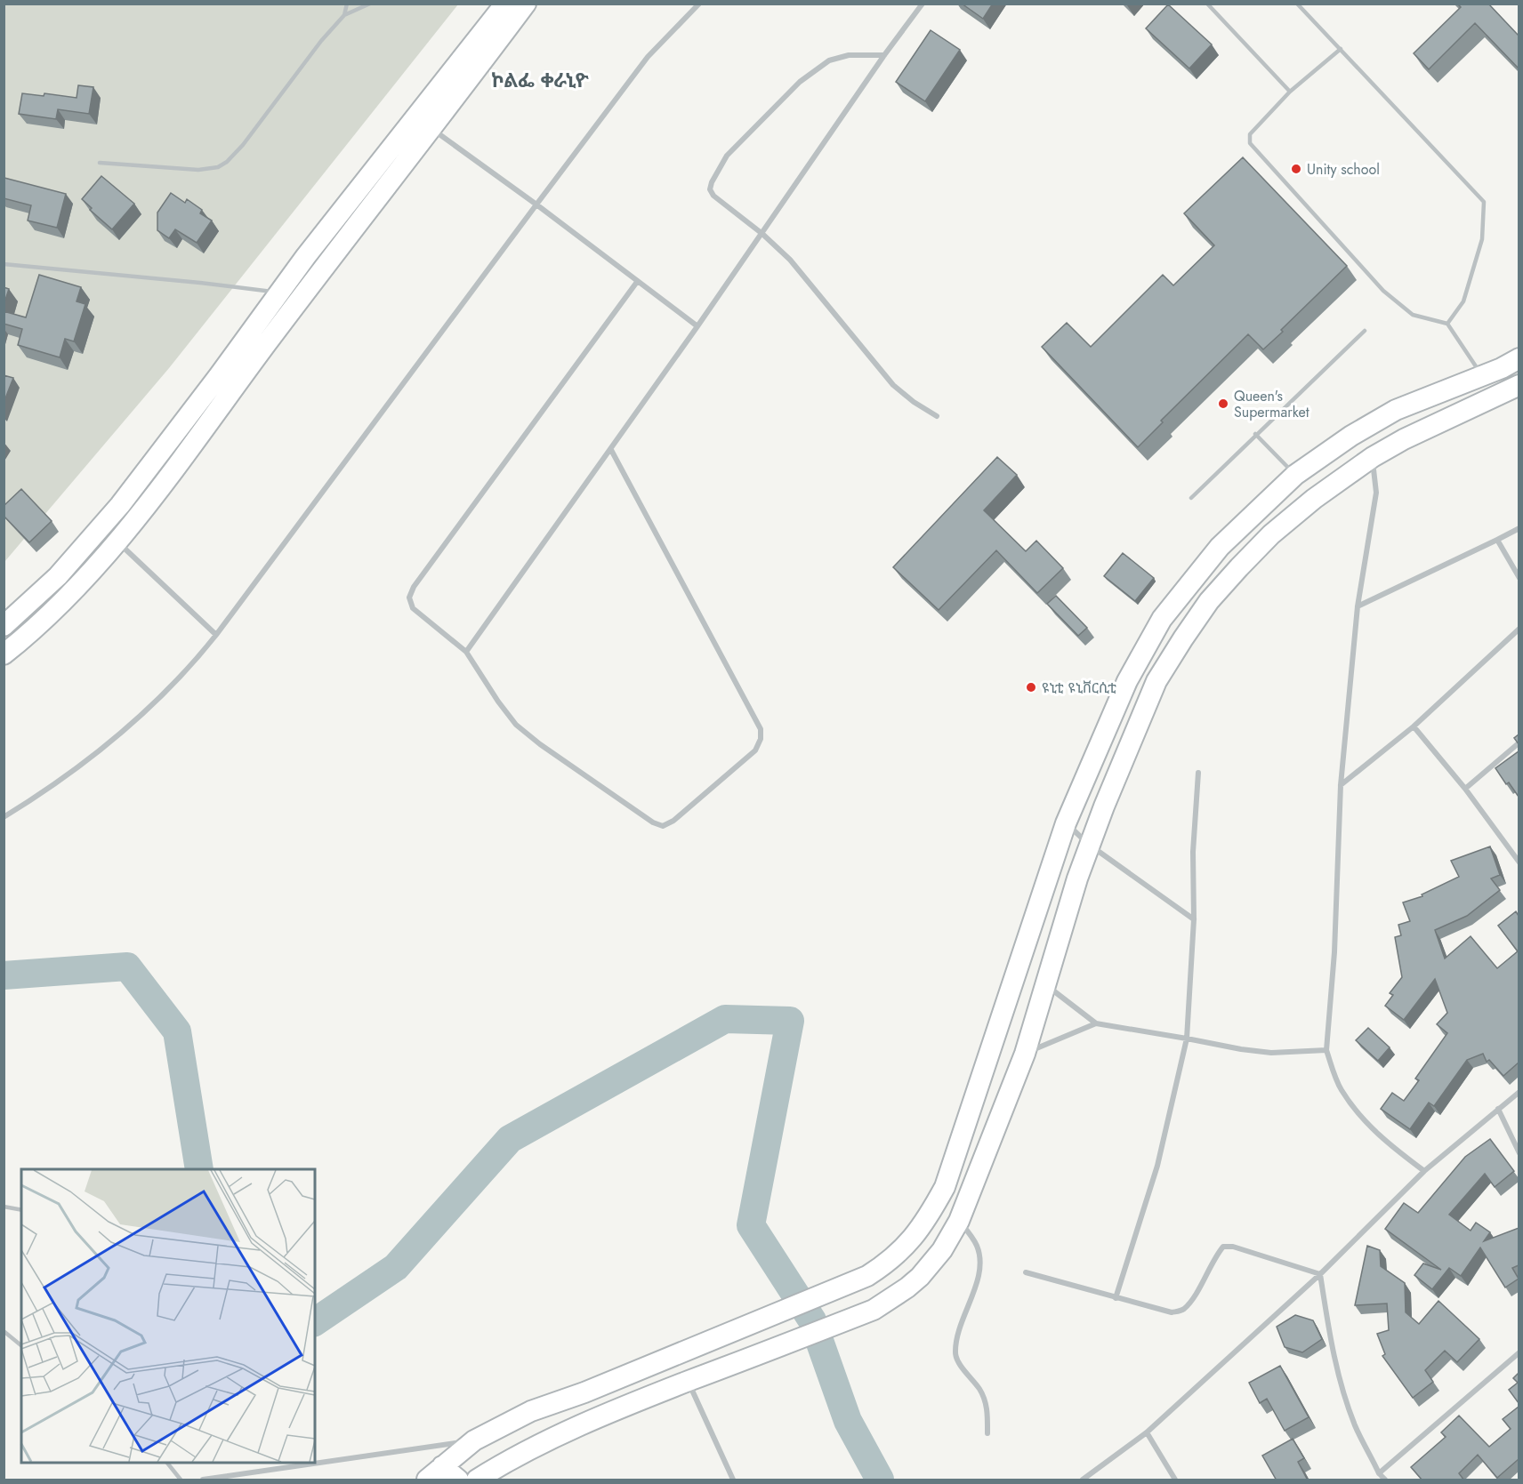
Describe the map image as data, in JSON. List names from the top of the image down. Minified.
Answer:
{"districts":["ኮልፌ ቀራኒዮ"],"places":["Unity school","Queen's Supermarket","ዩኒቲ ዩኒቨርሲቲ"]}
